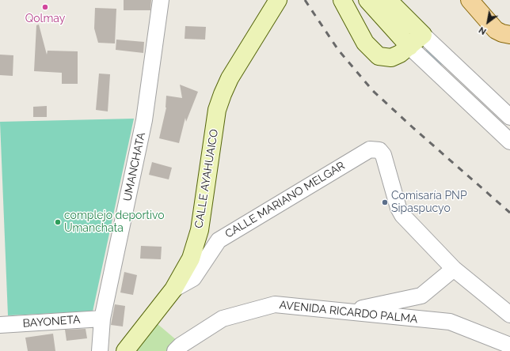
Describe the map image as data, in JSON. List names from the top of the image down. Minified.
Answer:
{"streets":{"main road":["CALLE AYAHUAICO"],"street":["UMANCHATA","CALLE MARIANO MELGAR","AVENIDA RICARDO PALMA","BAYONETA"]},"crossings":[["UMANCHATA","BAYONETA"],["CALLE AYAHUAICO","CALLE MARIANO MELGAR"]],"places":["Qolmay","Comisaría PNP Sipaspucyo","complejo deportivo Umanchata"],"north":"bottom left"}
